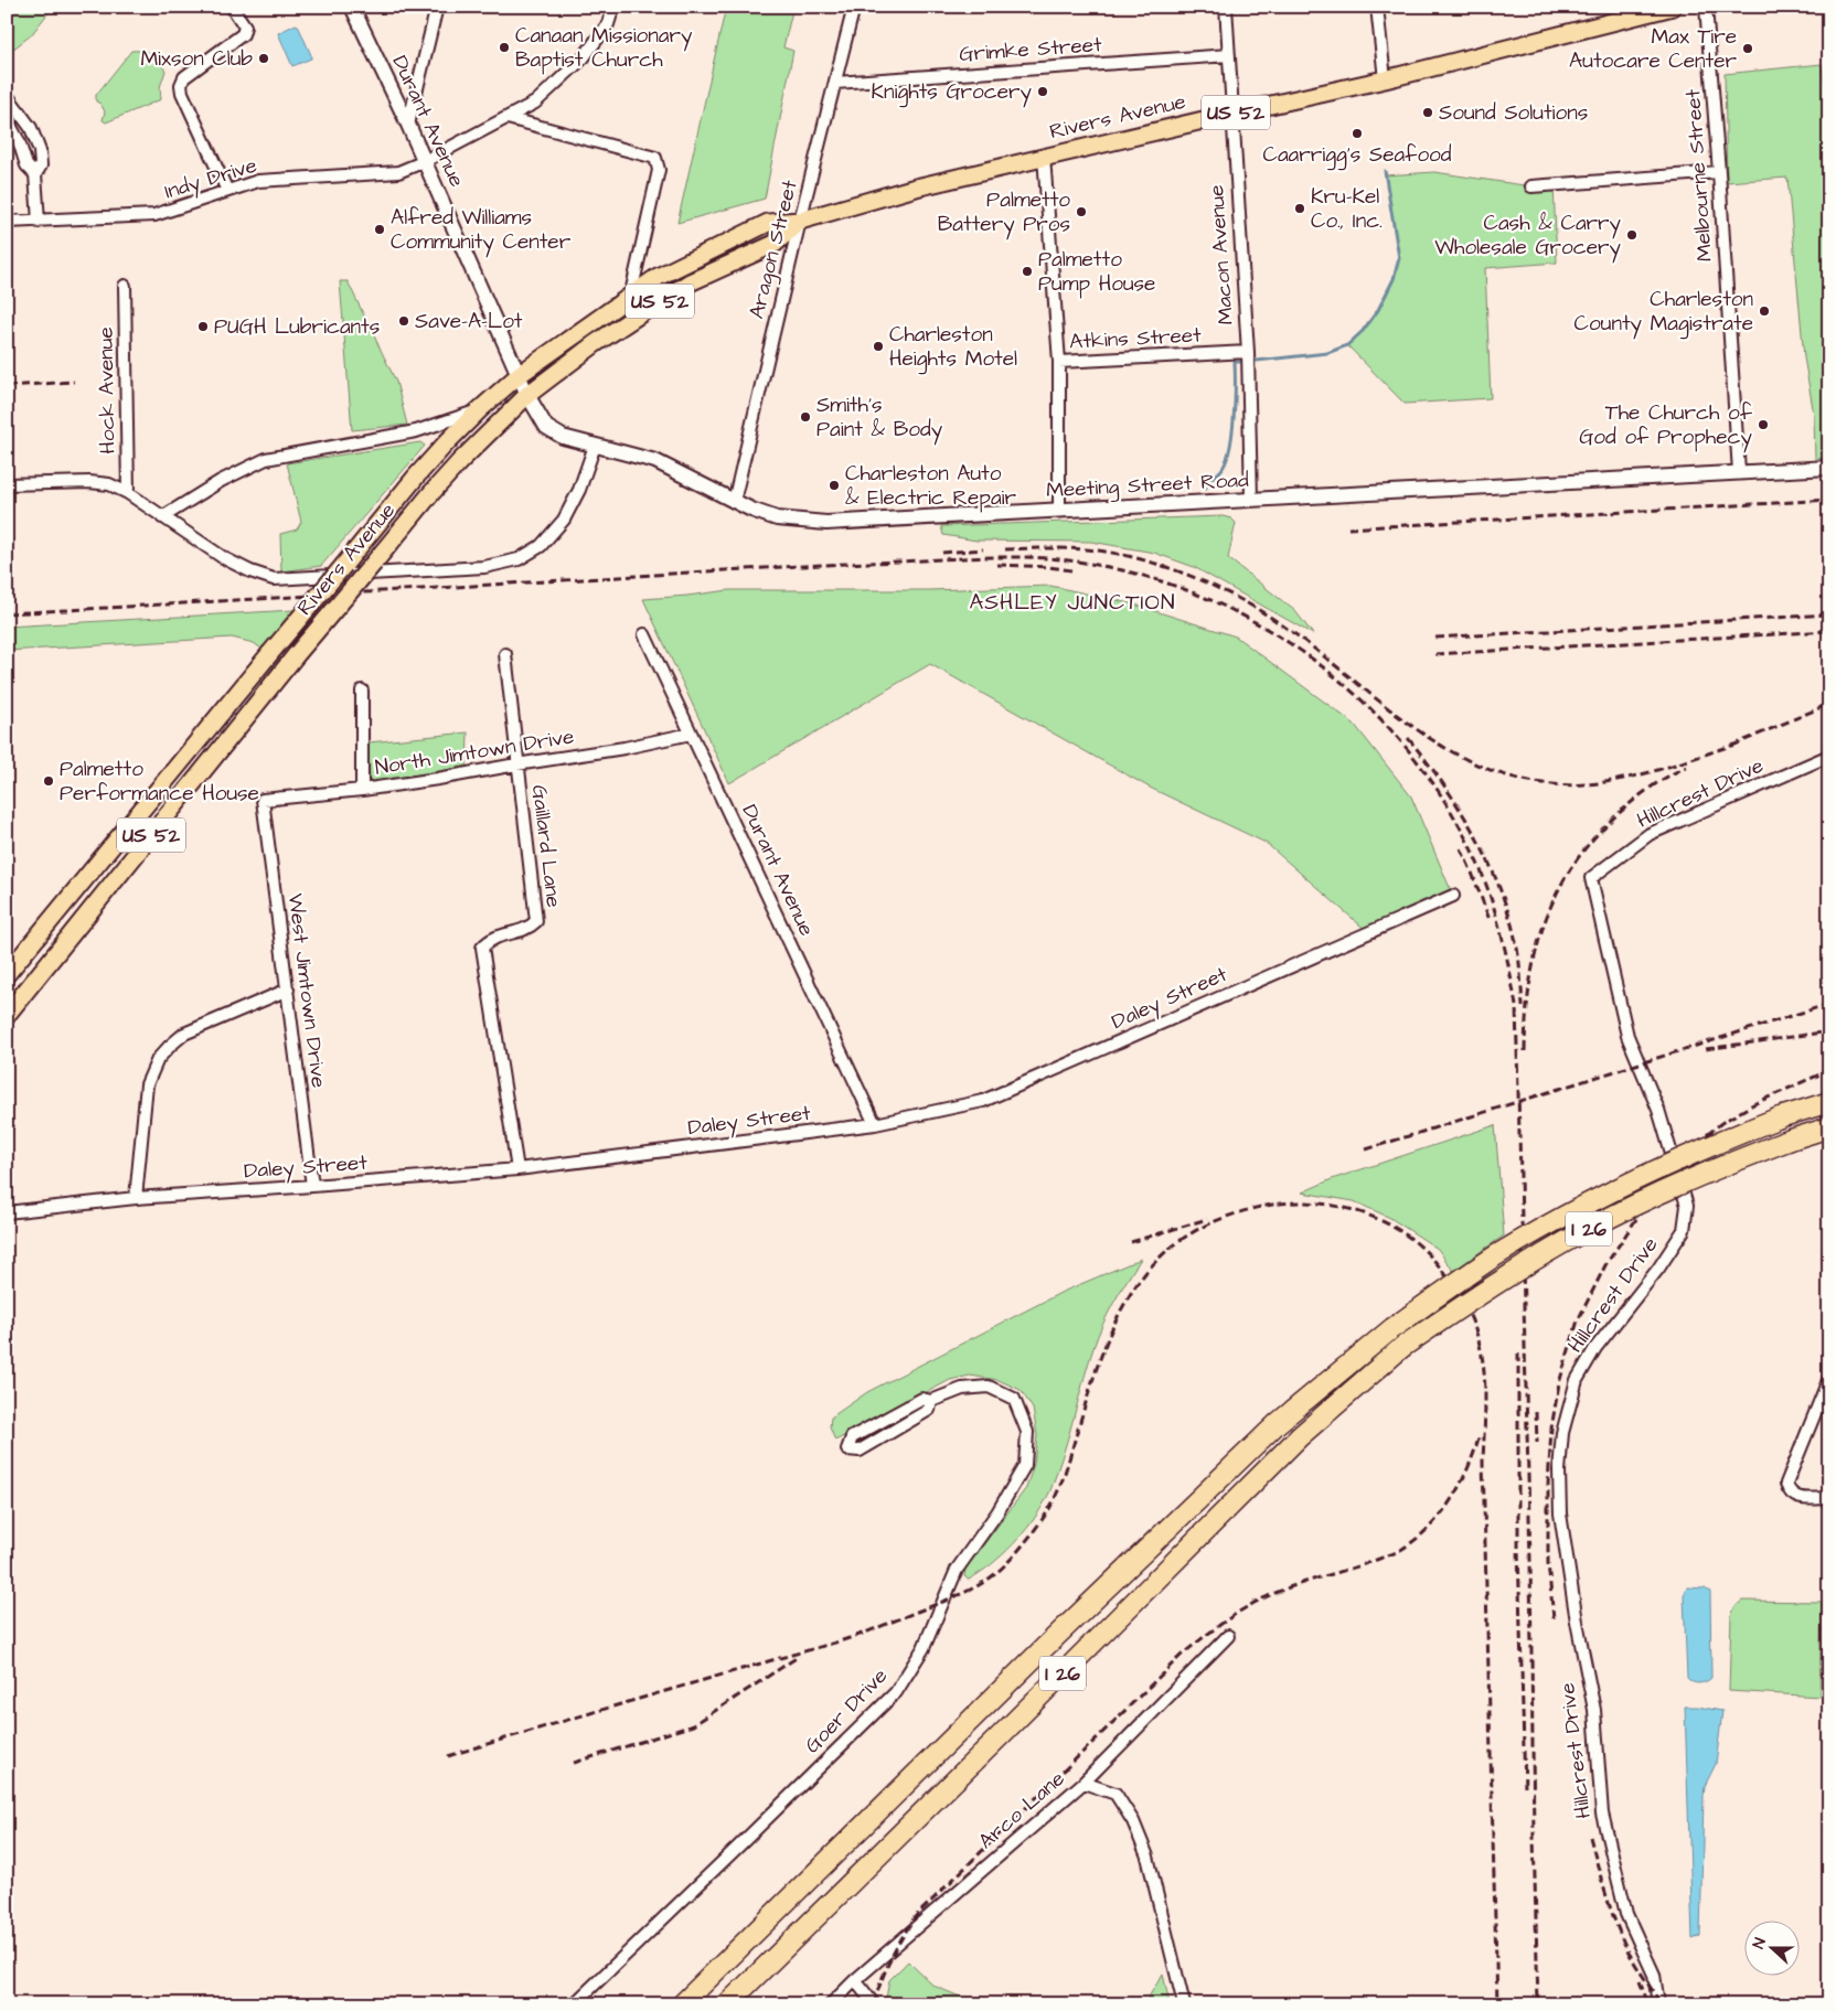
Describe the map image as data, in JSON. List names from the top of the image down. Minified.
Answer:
{"streets":{"highway":["I 26"],"main road":["US 52","Rivers Avenue"],"street":["Grimke Street","Durant Avenue","Melbourne Street","Indy Drive","Aragon Street","Macon Avenue","Atkins Street","Hock Avenue","Meeting Street Road","North Jimtown Drive","Hillcrest Drive","Gaillard Lane","West Jimtown Drive","Daley Street","Goer Drive","Arco Lane"]},"crossings":[["Grimke Street","Aragon Street"],["Grimke Street","Macon Avenue"],["Rivers Avenue","Durant Avenue"],["Rivers Avenue","Aragon Street"],["Rivers Avenue","Macon Avenue"],["Rivers Avenue","Meeting Street Road"],["Durant Avenue","Indy Drive"],["Durant Avenue","Meeting Street Road"],["Durant Avenue","North Jimtown Drive"],["Durant Avenue","Daley Street"],["Melbourne Street","Meeting Street Road"],["Aragon Street","Meeting Street Road"],["Macon Avenue","Atkins Street"],["Macon Avenue","Meeting Street Road"],["North Jimtown Drive","Gaillard Lane"],["North Jimtown Drive","West Jimtown Drive"],["Gaillard Lane","Daley Street"],["West Jimtown Drive","Daley Street"]],"districts":["ASHLEY JUNCTION"],"places":["Canaan Missionary Baptist Church","Max Tire Autocare Center","Mixson Club","Knights Grocery","Sound Solutions","Caarrigg's Seafood","Kru-Kel Co., Inc.","Palmetto Battery Pros","Alfred Williams Community Center","Cash & Carry Wholesale Grocery","Palmetto Pump House","Charleston County Magistrate","Save-A-Lot","PUGH Lubricants","Charleston Heights Motel","Smith's Paint & Body","The Church of God of Prophecy","Charleston Auto & Electric Repair","Palmetto Performance House"],"north":"left"}
